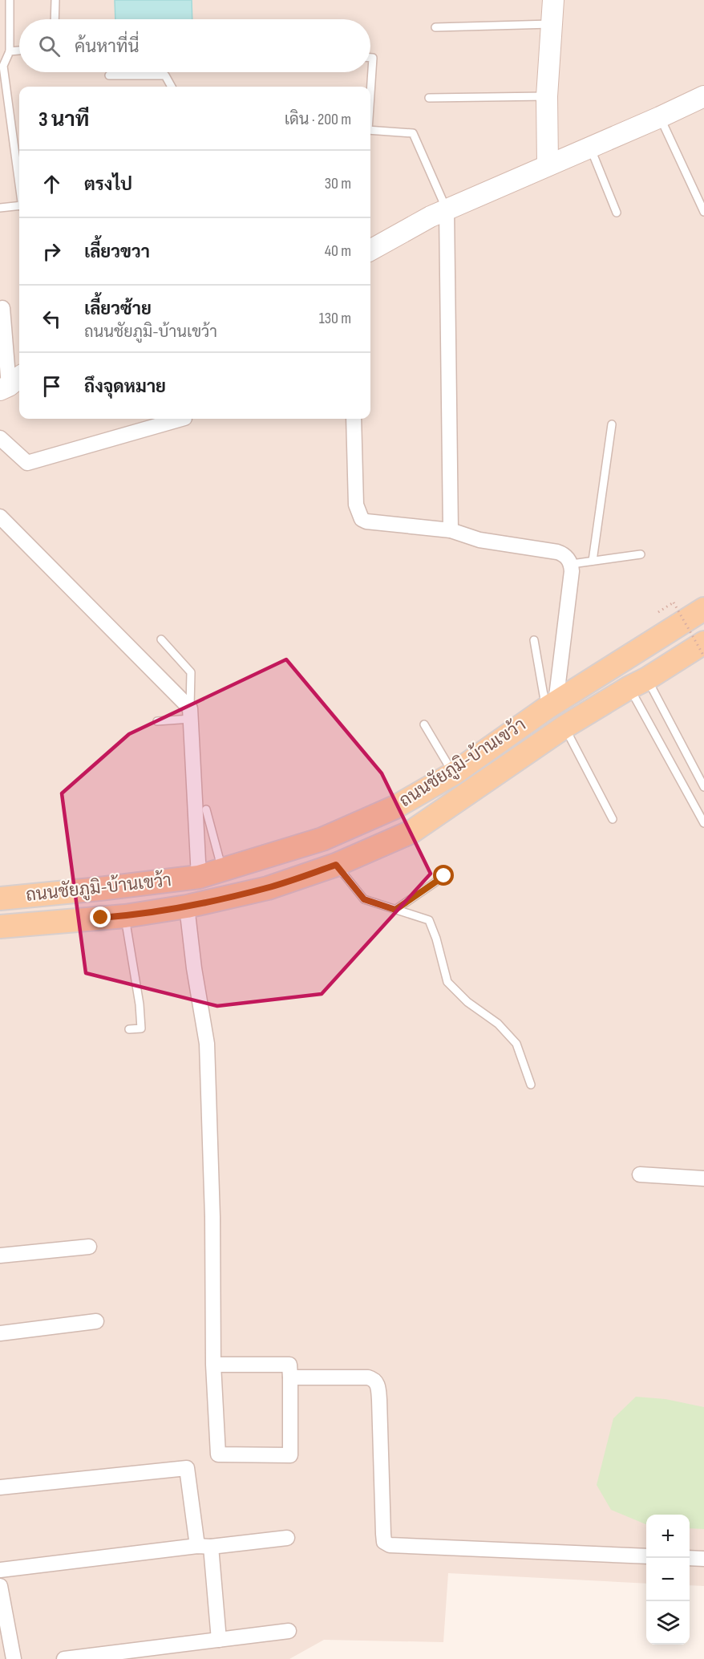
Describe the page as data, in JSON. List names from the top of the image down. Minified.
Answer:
{"streets":{"main road":["ถนนชัยภูมิ-บ้านเขว้า"]},"page":{"search":"ค้นหาที่นี่","heading":["3 นาที","เดิน · 200 m"],"list":[["ตรงไป","30 m"],["เลี้ยวขวา","40 m"],["เลี้ยวซ้าย","ถนนชัยภูมิ-บ้านเขว้า","130 m"],"ถึงจุดหมาย"],"map_buttons":["+","−"]}}
